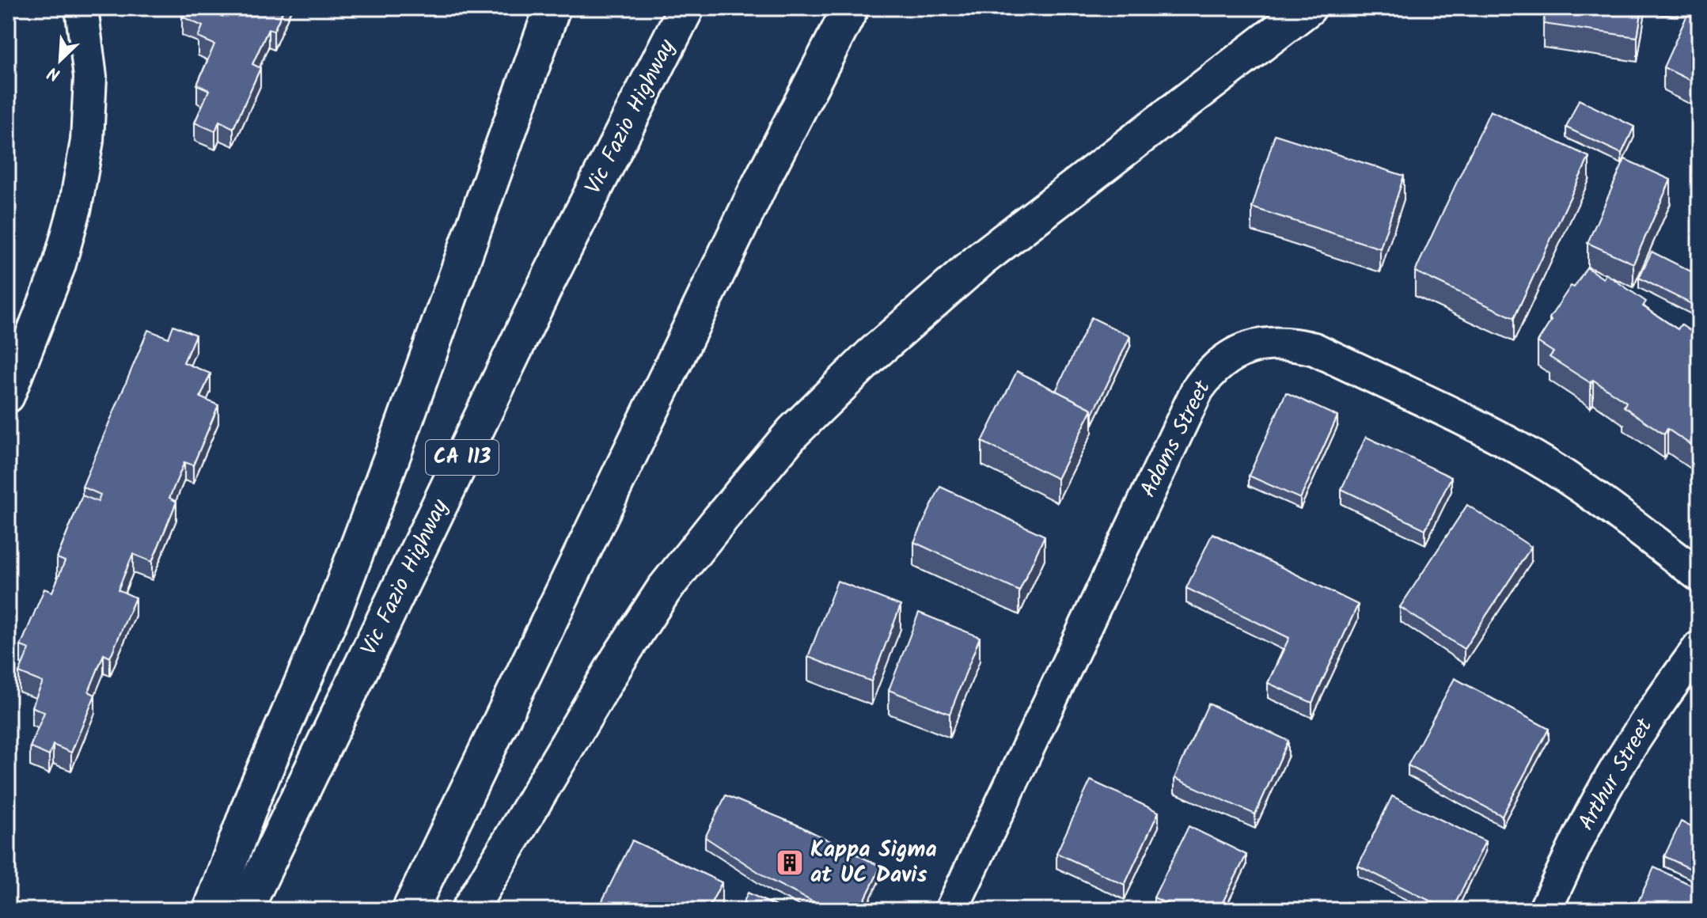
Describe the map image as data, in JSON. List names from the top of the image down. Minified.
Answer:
{"streets":{"highway":["Vic Fazio Highway","CA 113"],"street":["Adams Street","Arthur Street"]},"places":{"building":["Kappa Sigma at UC Davis"]},"north":"bottom left"}
